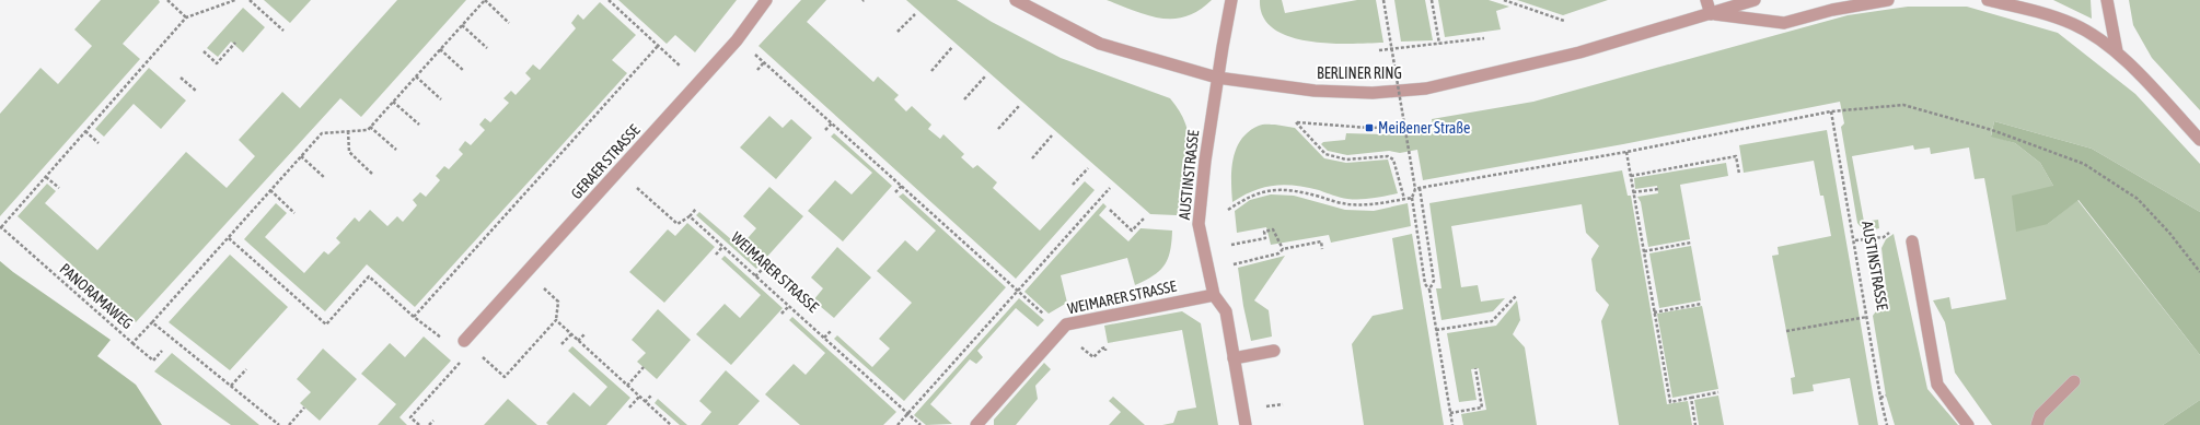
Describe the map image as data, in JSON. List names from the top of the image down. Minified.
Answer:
{"streets":{"street":["BERLINER RING","GERAER STRASSE","AUSTINSTRASSE","WEIMARER STRASSE"],"path":["PANORAMAWEG"]},"crossings":[["BERLINER RING","AUSTINSTRASSE"],["AUSTINSTRASSE","WEIMARER STRASSE"]],"places":{"transit":["Meißener Straße"]}}
